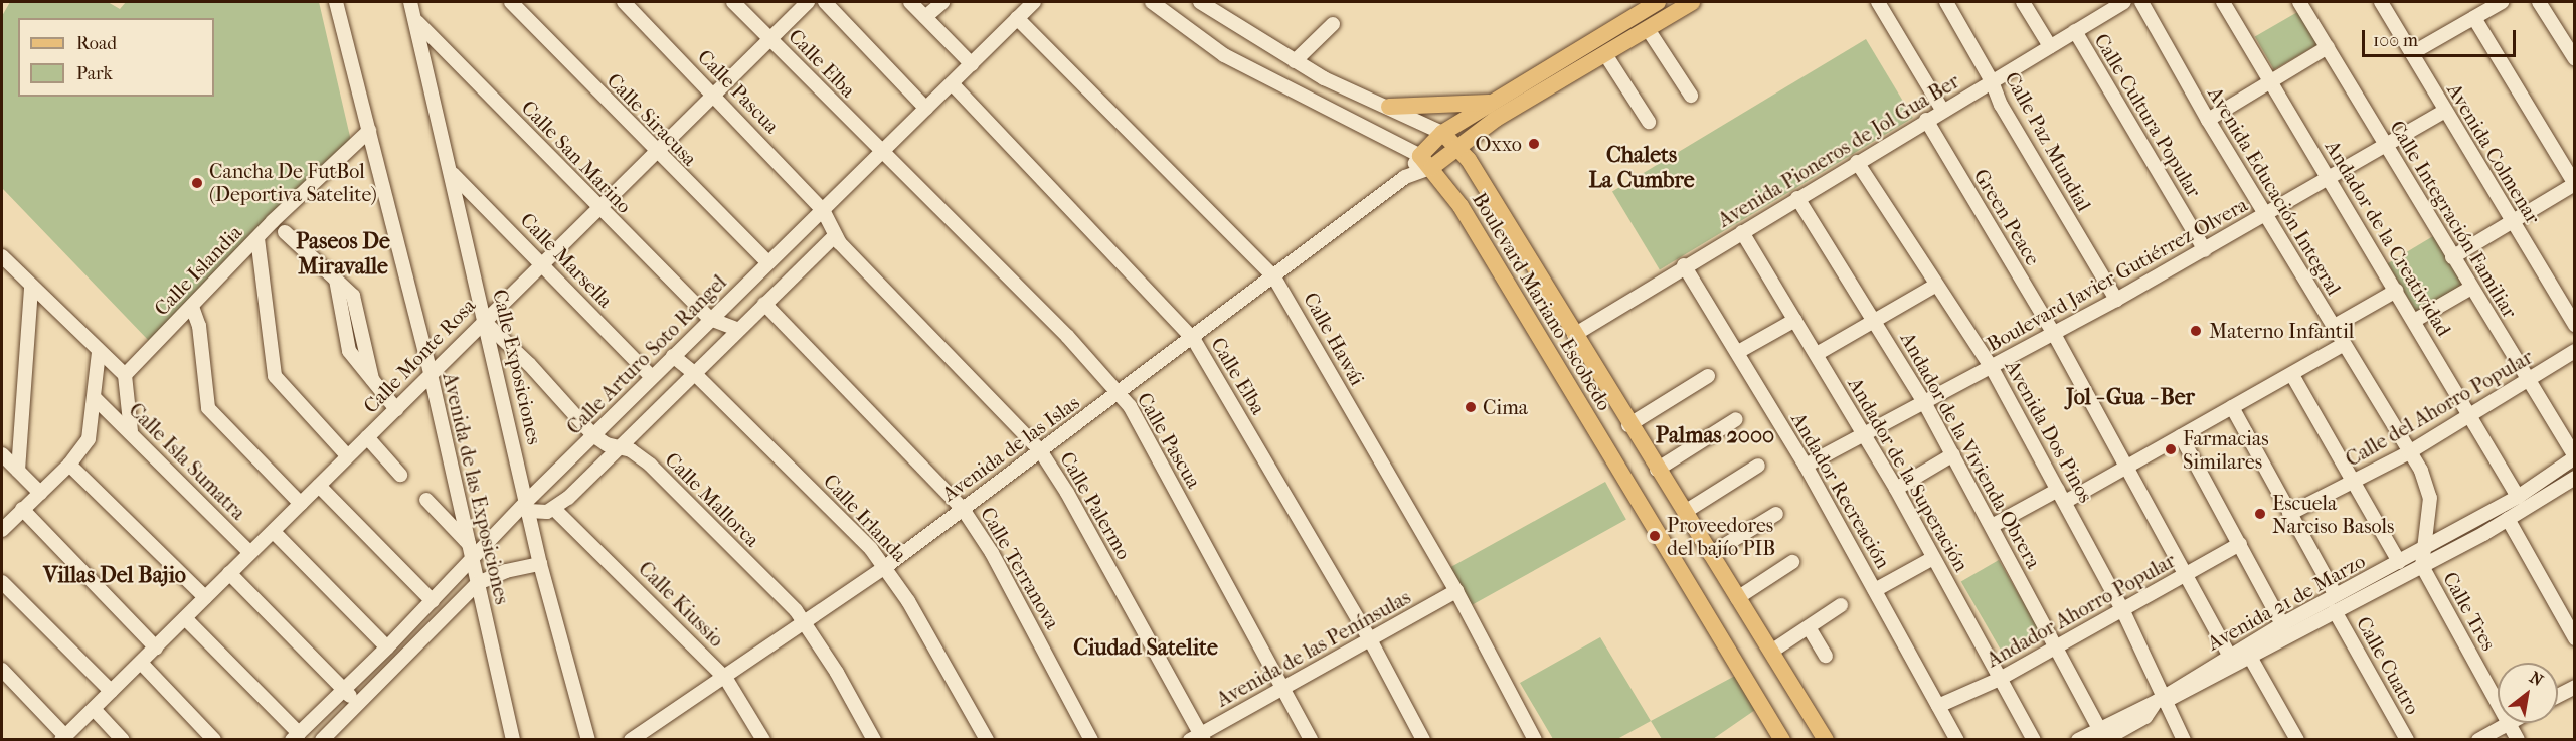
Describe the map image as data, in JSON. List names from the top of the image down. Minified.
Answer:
{"streets":{"main road":["Boulevard Mariano Escobedo"],"street":["Calle Elba","Calle Pascua","Calle Cultura Popular","Calle Siracusa","Calle Paz Mundial","Avenida Pioneros de Jol Gua Ber","Avenida Colmenar","Calle San Marino","Avenida Educación Integral","Green Peace","Calle Integración Familiar","Andador de la Creatividad","Calle Marsella","Calle Islandia","Boulevard Javier Gutiérrez Olvera","Calle Hawái","Calle Arturo Soto Rangel","Calle Monte Rosa","Calle Exposiciones","Calle del Ahorro Popular","Avenida Dos Pinos","Avenida de las Islas","Andador de la Vivienda Obrera","Calle Isla Sumatra","Andador de la Superación","Avenida de las Exposiciones","Andador Recreación","Calle Mallorca","Calle Palermo","Calle Irlanda","Calle Terranova","Avenida 21 de Marzo","Calle Kiussio","Andador Ahorro Popular","Calle Tres","Avenida de las Penínsulas","Calle Cuatro"]},"crossings":[["Calle Elba","Calle Pascua"],["Calle Elba","Calle Arturo Soto Rangel"],["Calle Elba","Calle Monte Rosa"],["Calle Elba","Avenida de las Islas"],["Calle Elba","Avenida de las Penínsulas"],["Calle Pascua","Calle Arturo Soto Rangel"],["Calle Pascua","Calle Monte Rosa"],["Calle Pascua","Avenida de las Islas"],["Calle Pascua","Calle Palermo"],["Calle Pascua","Avenida de las Penínsulas"],["Calle Cultura Popular","Avenida Pioneros de Jol Gua Ber"],["Calle Cultura Popular","Boulevard Javier Gutiérrez Olvera"],["Calle Siracusa","Calle Arturo Soto Rangel"],["Calle Siracusa","Calle Monte Rosa"],["Calle Paz Mundial","Avenida Pioneros de Jol Gua Ber"],["Calle Paz Mundial","Boulevard Javier Gutiérrez Olvera"],["Avenida Pioneros de Jol Gua Ber","Green Peace"],["Avenida Pioneros de Jol Gua Ber","Boulevard Mariano Escobedo"],["Avenida Pioneros de Jol Gua Ber","Avenida Dos Pinos"],["Avenida Pioneros de Jol Gua Ber","Andador de la Vivienda Obrera"],["Avenida Pioneros de Jol Gua Ber","Andador de la Superación"],["Avenida Pioneros de Jol Gua Ber","Andador Recreación"],["Avenida Colmenar","Boulevard Javier Gutiérrez Olvera"],["Calle San Marino","Calle Arturo Soto Rangel"],["Calle San Marino","Calle Monte Rosa"],["Calle San Marino","Calle Exposiciones"],["Avenida Educación Integral","Boulevard Javier Gutiérrez Olvera"],["Avenida Educación Integral","Calle del Ahorro Popular"],["Avenida Educación Integral","Avenida 21 de Marzo"],["Avenida Educación Integral","Calle Tres"],["Green Peace","Boulevard Javier Gutiérrez Olvera"],["Green Peace","Avenida 21 de Marzo"],["Green Peace","Andador Ahorro Popular"],["Calle Integración Familiar","Boulevard Javier Gutiérrez Olvera"],["Calle Integración Familiar","Calle del Ahorro Popular"],["Calle Integración Familiar","Avenida 21 de Marzo"],["Andador de la Creatividad","Boulevard Javier Gutiérrez Olvera"],["Andador de la Creatividad","Calle del Ahorro Popular"],["Andador de la Creatividad","Avenida 21 de Marzo"],["Calle Marsella","Calle Arturo Soto Rangel"],["Calle Marsella","Calle Monte Rosa"],["Calle Marsella","Calle Exposiciones"],["Calle Islandia","Calle Isla Sumatra"],["Calle Islandia","Avenida de las Exposiciones"],["Boulevard Javier Gutiérrez Olvera","Avenida Dos Pinos"],["Boulevard Javier Gutiérrez Olvera","Andador de la Vivienda Obrera"],["Boulevard Javier Gutiérrez Olvera","Andador de la Superación"],["Boulevard Javier Gutiérrez Olvera","Andador Recreación"],["Boulevard Mariano Escobedo","Avenida de las Islas"],["Calle Hawái","Calle Arturo Soto Rangel"],["Calle Hawái","Avenida de las Islas"],["Calle Hawái","Avenida de las Penínsulas"],["Calle Arturo Soto Rangel","Calle Exposiciones"],["Calle Arturo Soto Rangel","Avenida de las Exposiciones"],["Calle Arturo Soto Rangel","Calle Mallorca"],["Calle Arturo Soto Rangel","Calle Palermo"],["Calle Arturo Soto Rangel","Calle Irlanda"],["Calle Monte Rosa","Calle Exposiciones"],["Calle Monte Rosa","Calle Isla Sumatra"],["Calle Monte Rosa","Avenida de las Exposiciones"],["Calle Monte Rosa","Calle Mallorca"],["Calle Exposiciones","Calle Mallorca"],["Avenida Dos Pinos","Avenida 21 de Marzo"],["Avenida Dos Pinos","Andador Ahorro Popular"],["Avenida de las Islas","Calle Mallorca"],["Avenida de las Islas","Calle Palermo"],["Avenida de las Islas","Calle Irlanda"],["Avenida de las Islas","Calle Terranova"],["Avenida de las Islas","Calle Kiussio"],["Andador de la Vivienda Obrera","Avenida 21 de Marzo"],["Andador de la Vivienda Obrera","Andador Ahorro Popular"],["Andador de la Superación","Andador Ahorro Popular"],["Andador Recreación","Andador Ahorro Popular"],["Calle Palermo","Avenida de las Penínsulas"]],"districts":["Chalets La Cumbre","Paseos De Miravalle","Jol - Gua - Ber","Palmas 2000","Villas Del Bajio","Ciudad Satelite"],"places":["Oxxo","Cancha De FutBol (Deportiva Satelite)","Materno Infantil","Cima","Farmacias Similares","Escuela Narciso Basols","Proveedores del bajío PIB"],"legend":["Road","Park"],"scale_bar":"100 m","north":"top right"}
